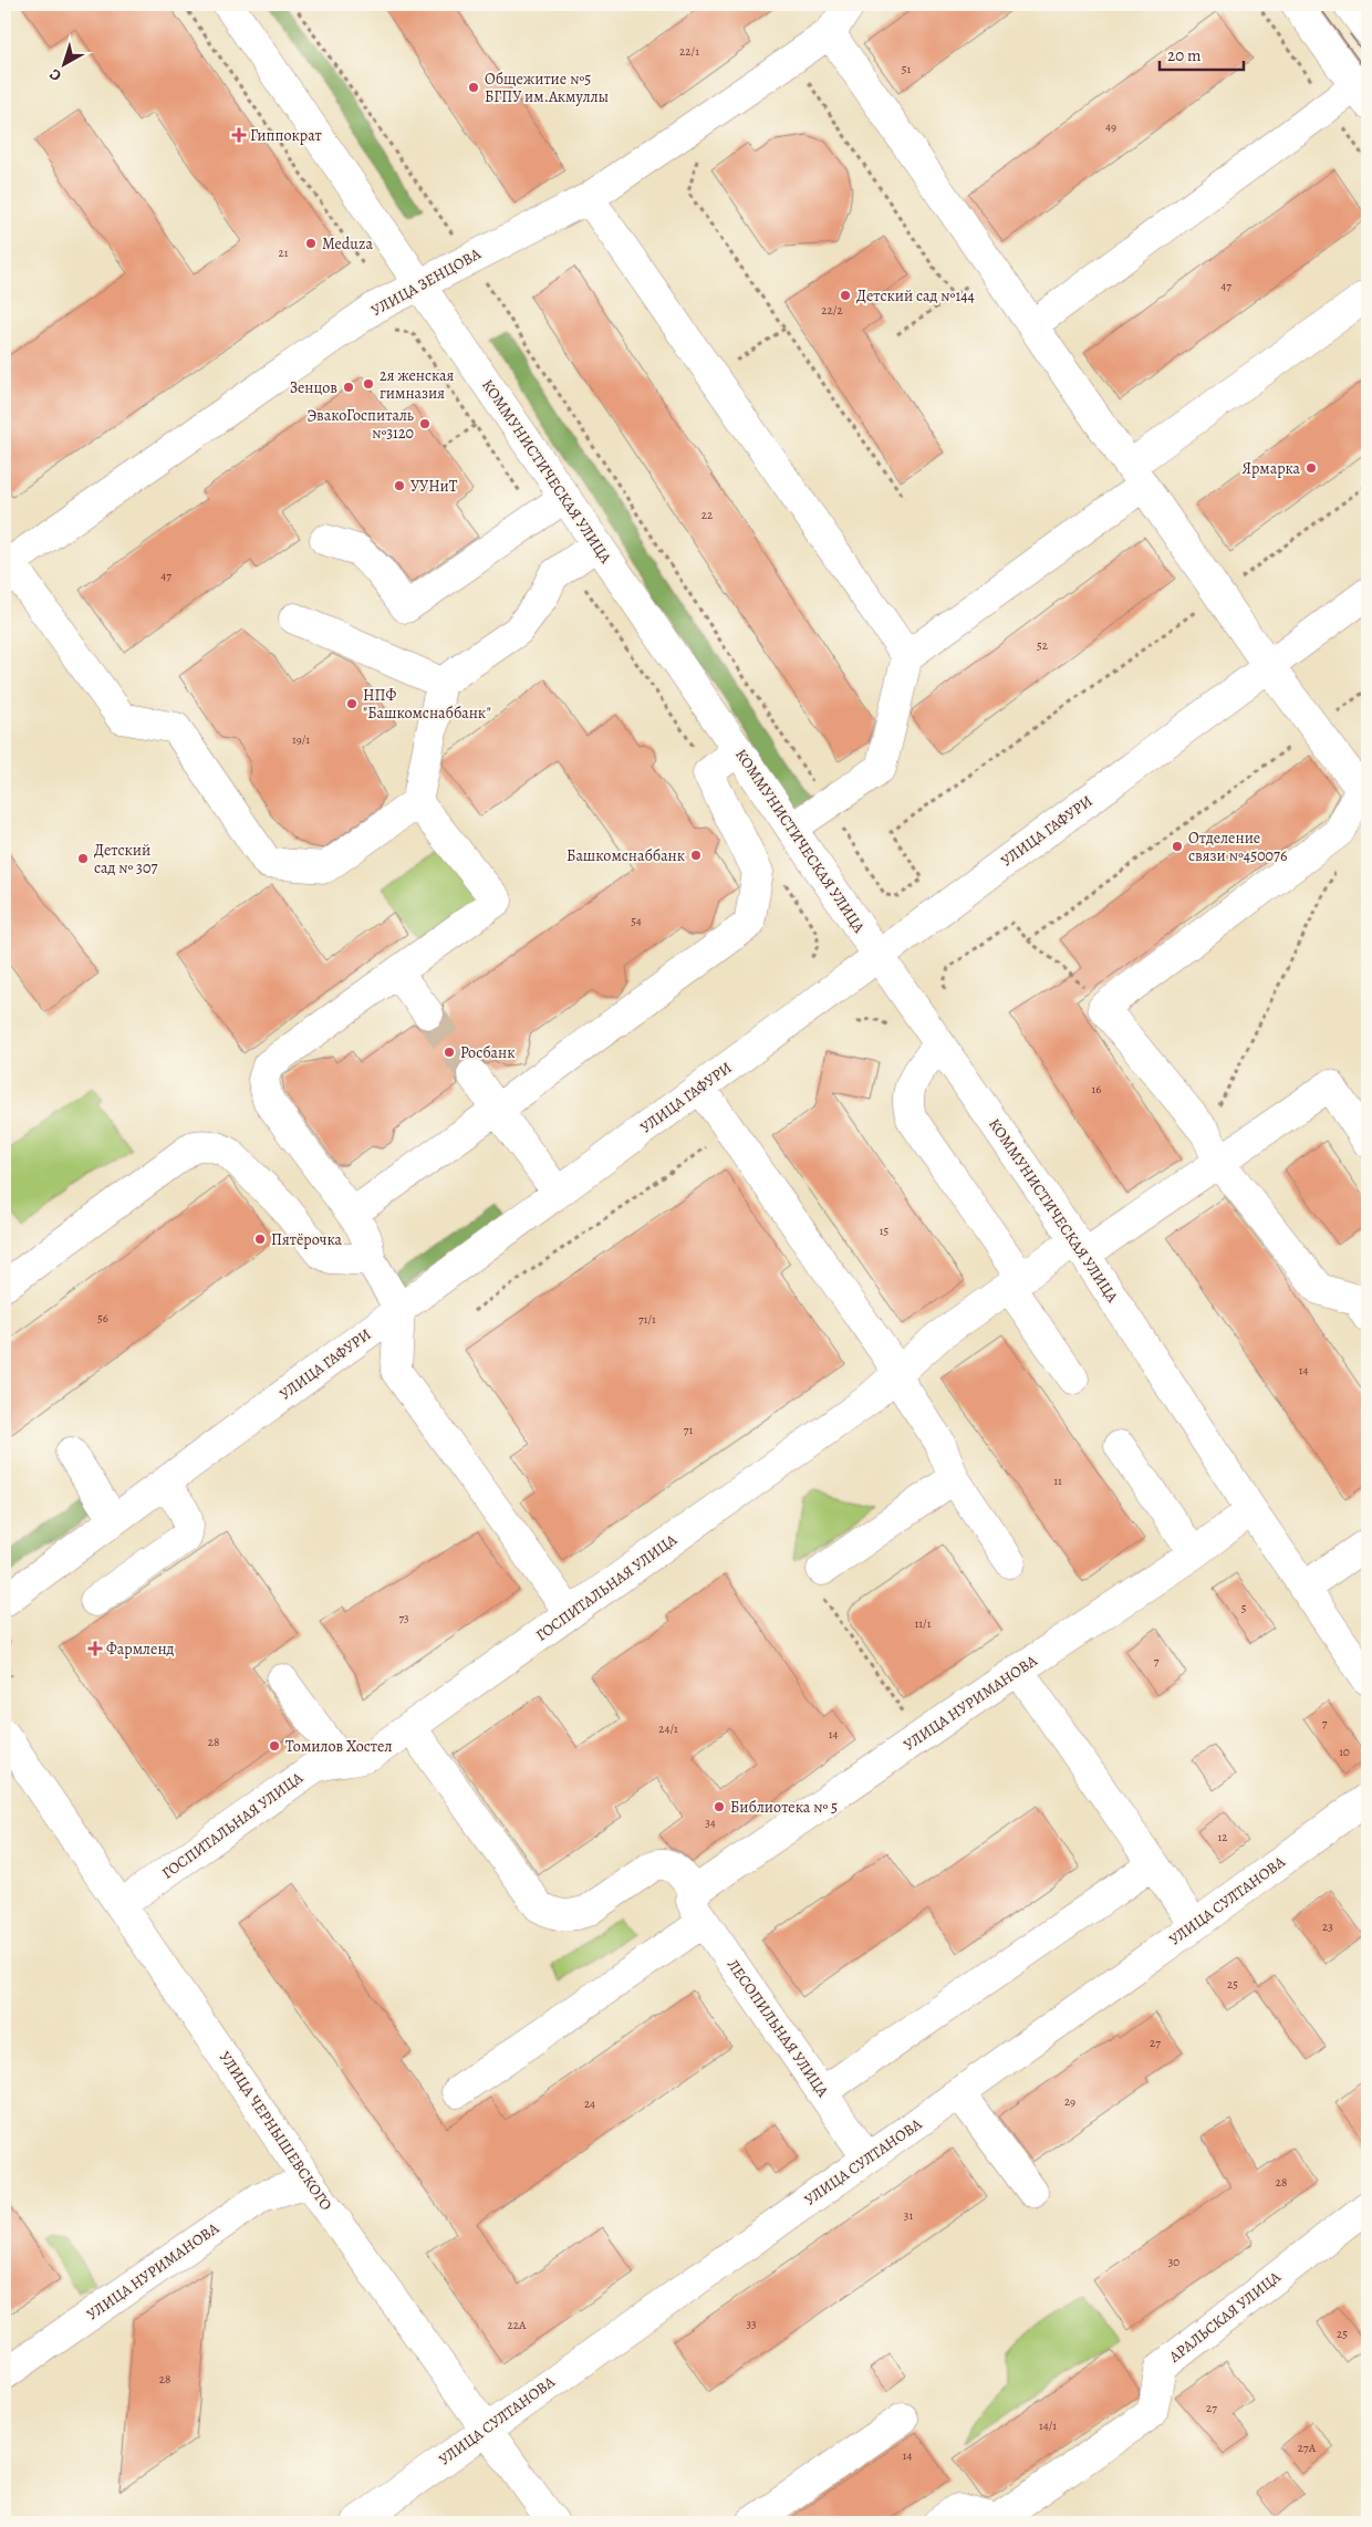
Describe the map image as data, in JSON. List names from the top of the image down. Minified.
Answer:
{"streets":{"street":["УЛИЦА ЗЕНЦОВА","КОММУНИСТИЧЕСКАЯ УЛИЦА","УЛИЦА ГАФУРИ","ГОСПИТАЛЬНАЯ УЛИЦА","УЛИЦА НУРИМАНОВА","УЛИЦА СУЛТАНОВА","ЛЕСОПИЛЬНАЯ УЛИЦА","УЛИЦА ЧЕРНЫШЕВСКОГО","АРАЛЬСКАЯ УЛИЦА"]},"crossings":[["УЛИЦА ЗЕНЦОВА","КОММУНИСТИЧЕСКАЯ УЛИЦА"],["КОММУНИСТИЧЕСКАЯ УЛИЦА","УЛИЦА ГАФУРИ"],["КОММУНИСТИЧЕСКАЯ УЛИЦА","ГОСПИТАЛЬНАЯ УЛИЦА"],["КОММУНИСТИЧЕСКАЯ УЛИЦА","УЛИЦА НУРИМАНОВА"],["ГОСПИТАЛЬНАЯ УЛИЦА","ЛЕСОПИЛЬНАЯ УЛИЦА"],["ГОСПИТАЛЬНАЯ УЛИЦА","УЛИЦА ЧЕРНЫШЕВСКОГО"],["УЛИЦА НУРИМАНОВА","ЛЕСОПИЛЬНАЯ УЛИЦА"],["УЛИЦА НУРИМАНОВА","УЛИЦА ЧЕРНЫШЕВСКОГО"],["УЛИЦА СУЛТАНОВА","ЛЕСОПИЛЬНАЯ УЛИЦА"],["УЛИЦА СУЛТАНОВА","УЛИЦА ЧЕРНЫШЕВСКОГО"]],"places":{"other":["Общежитие №5 БГПУ им.Акмуллы","Meduza","Детский сад №144","2я женская гимназия","Зенцов","ЭвакоГоспиталь №3120","Ярмарка","УУНиТ","НПФ \"Башкомснаббанк\"","Отделение связи №450076","Башкомснаббанк","Детский сад № 307","Росбанк","Пятёрочка","Томилов Хостел","Библиотека № 5"],"health":["Гиппократ","Фармленд"]},"house_numbers":["22/1","51","49","21","47","22/2","22","47","52","19/1","54","16","15","56","71/1","14","71","11","5","73","11/1","7","7","24/1","14","28","10","34","12","23","25","27","29","24","28","31","30","33","22А","25","28","27","14/1","27А","14"],"scale_bar":"20 m","north":"bottom left"}
